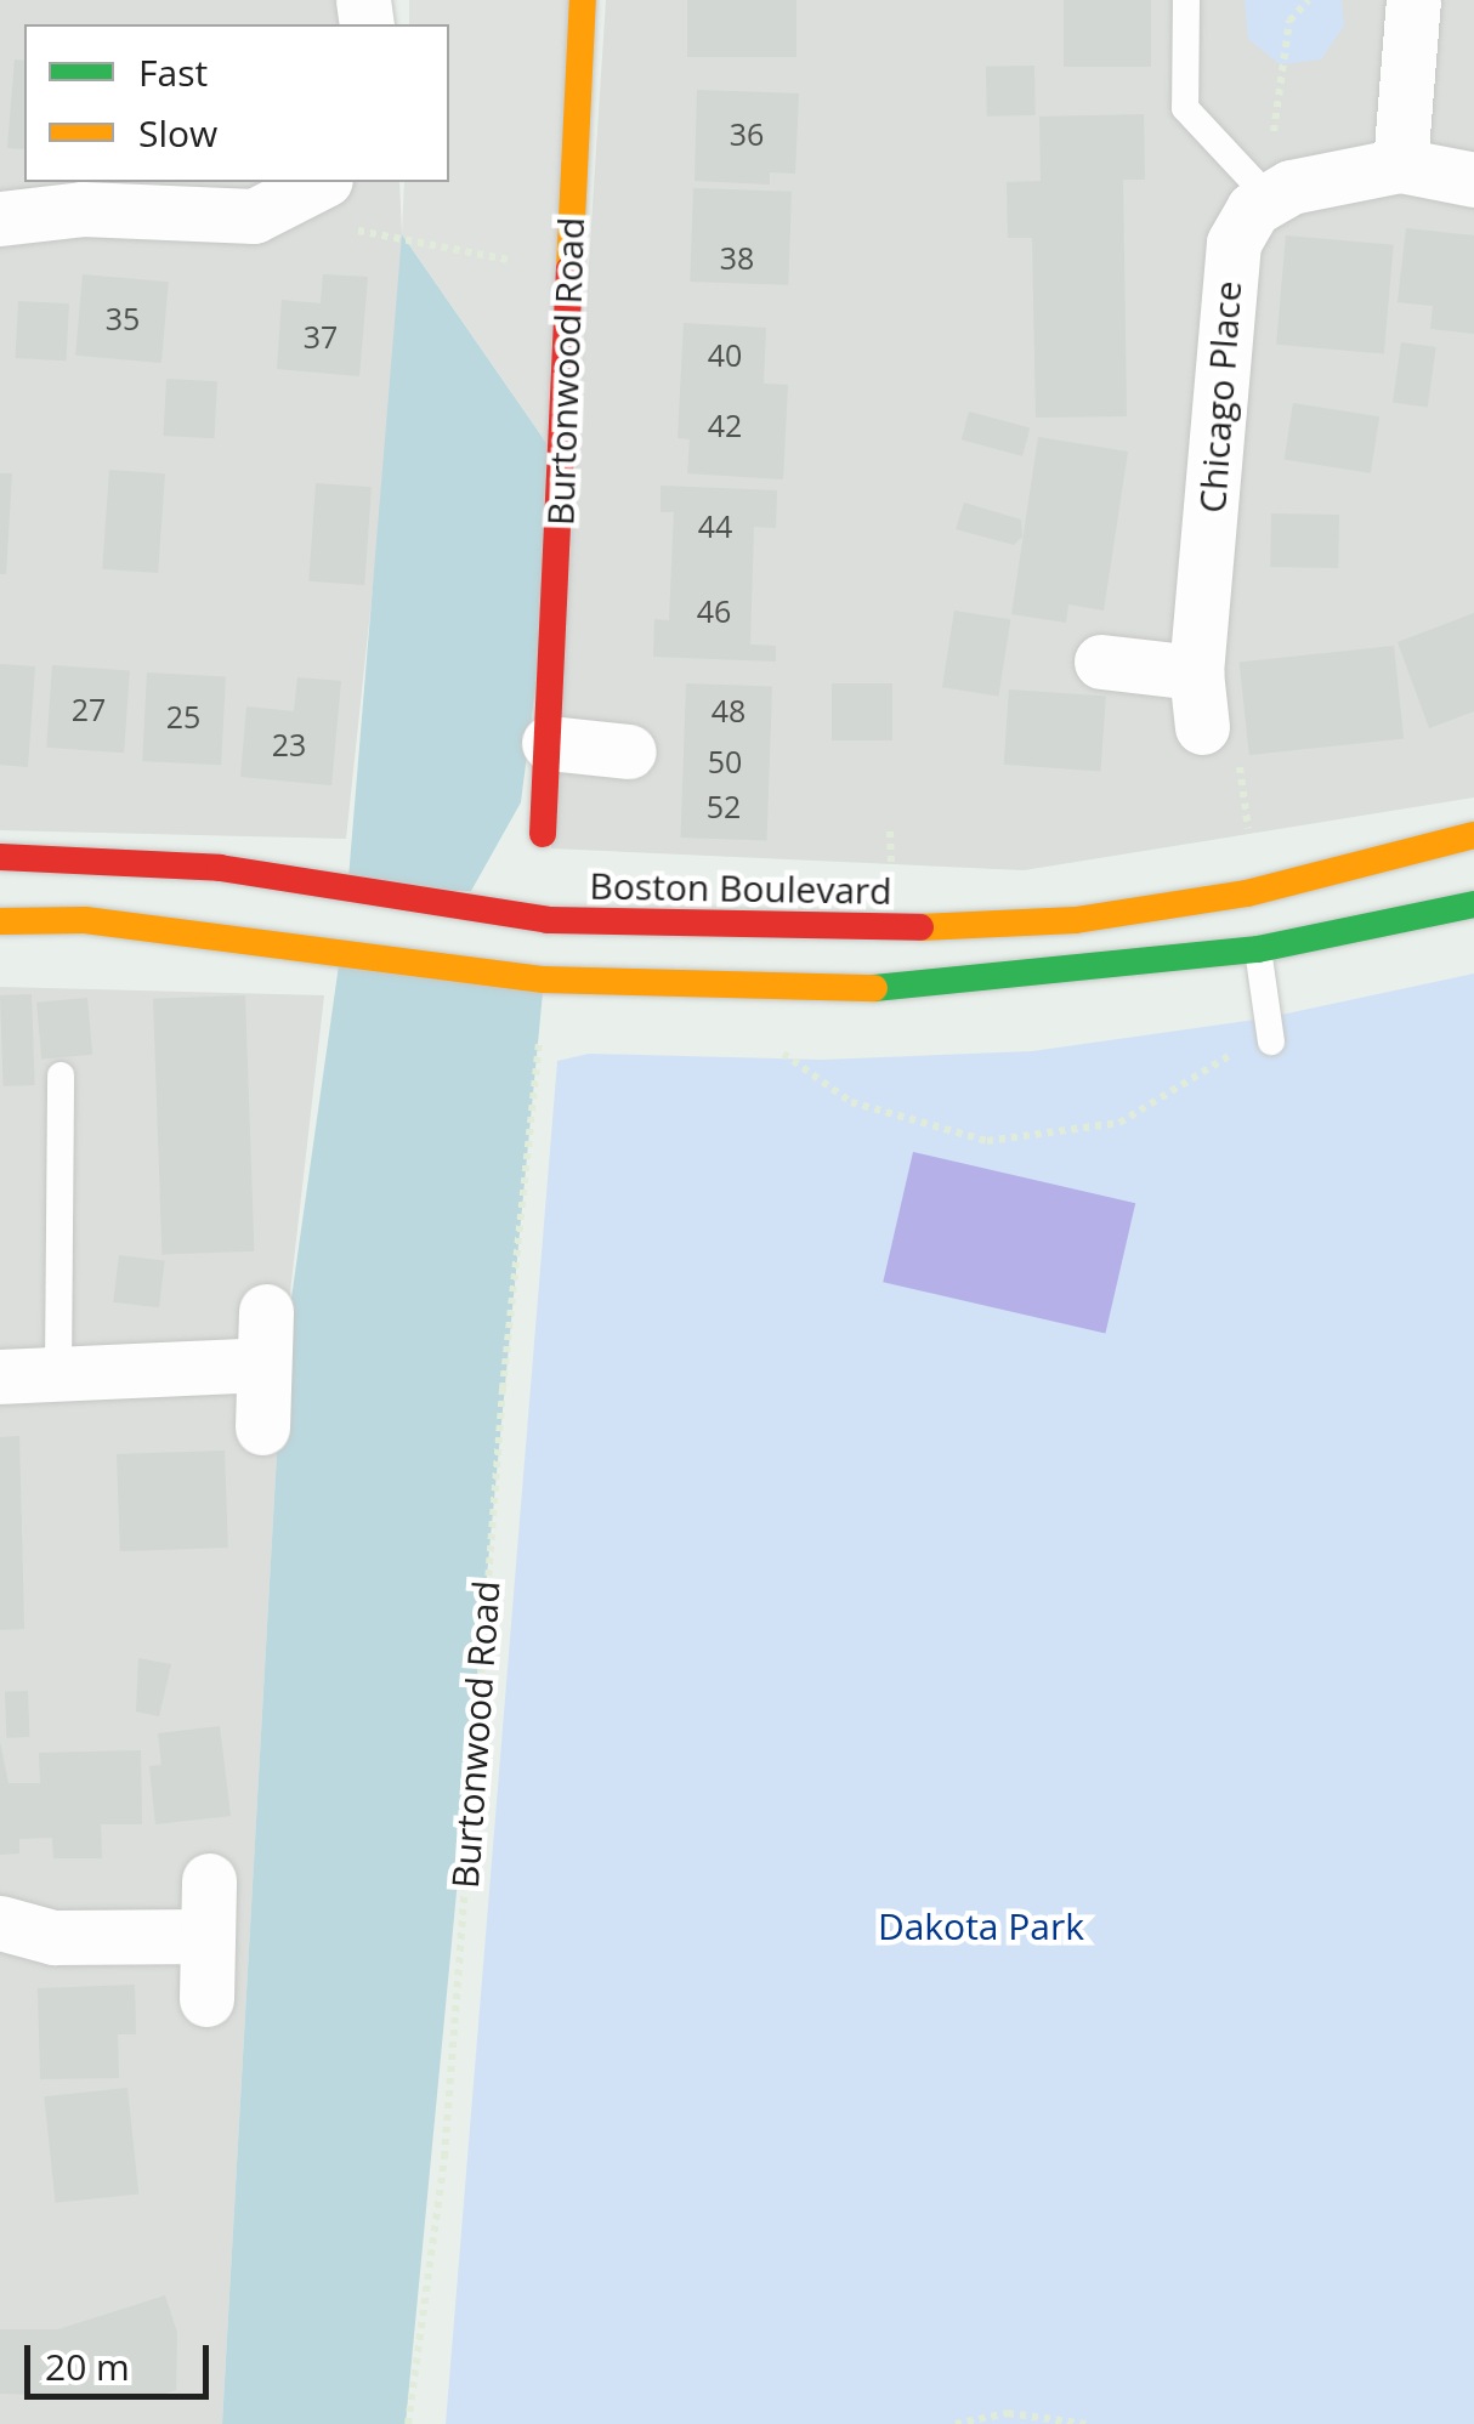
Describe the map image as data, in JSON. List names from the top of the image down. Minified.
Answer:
{"streets":{"street":["Burtonwood Road","Chicago Place","Boston Boulevard"]},"parks":["Dakota Park"],"house_numbers":["36","38","35","37","40","42","44","46","27","48","25","23","50","52"],"legend":["Fast","Slow"],"scale_bar":"20 m"}
